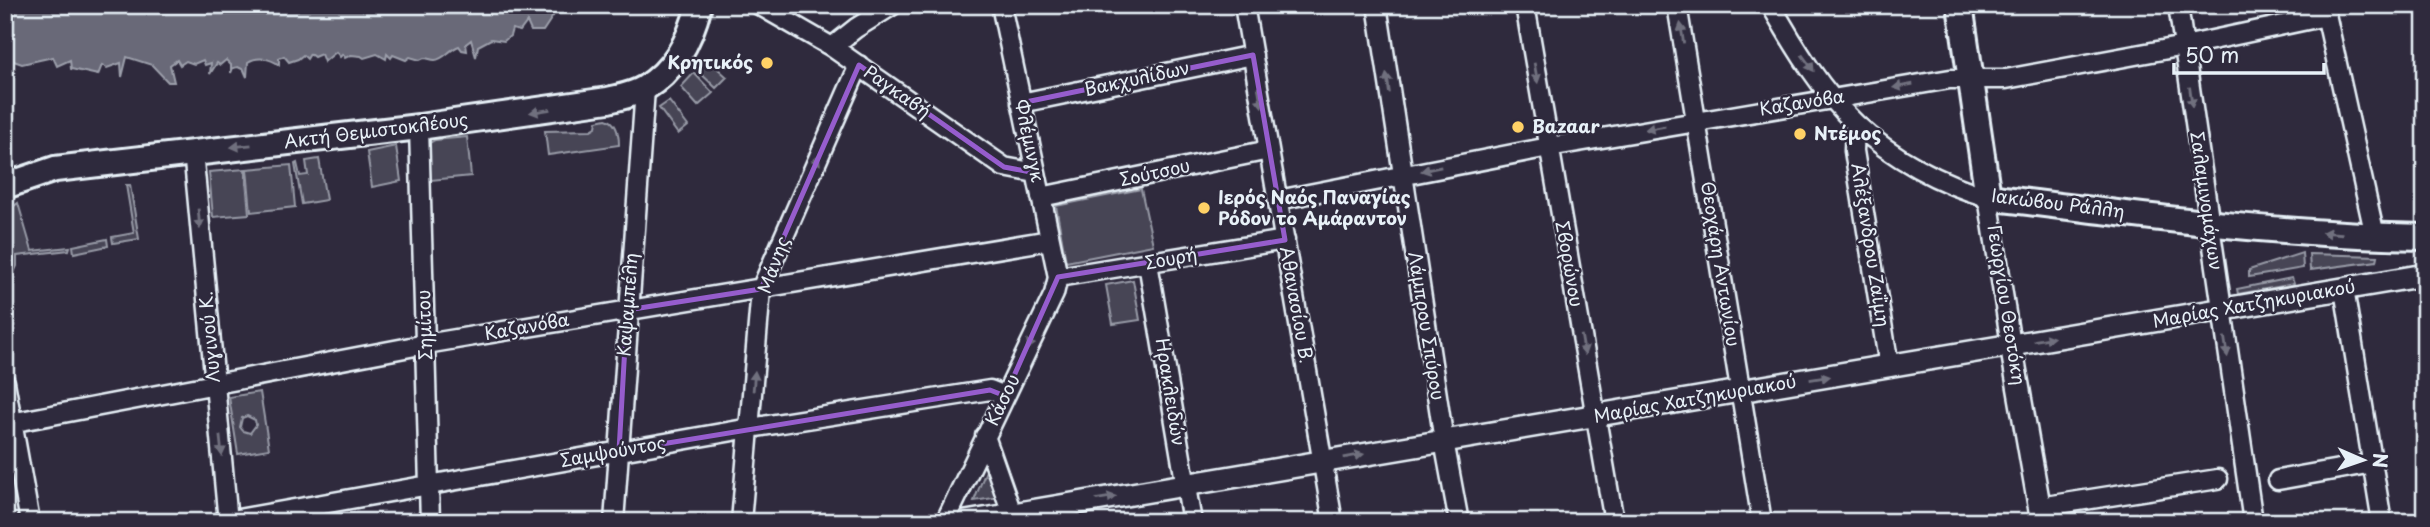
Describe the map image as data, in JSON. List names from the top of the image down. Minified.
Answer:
{"streets":{"main road":["Ακτή Θεμιστοκλέους","Ιακώβου Ράλλη","Γεωργίου Θεοτόκη"],"street":["Βακχυλίδων","Ραγκαβή","Καζανόβα","Φλέμινγκ","Σούτσου","Σαλαμινομάχων","Αλέξανδρου Ζαΐμη","Σουρή","Σβορώνου","Θεοχάρη Αντωνίου","Μάνης","Μαρίας Χατζηκυριακού","Καψαμπέλη","Αθανασίου Β.","Σημίτου","Λάμπρου Σπύρου","Λυγινού Κ.","Ηρακλειδών","Κάσου","Σαμψούντος"]},"crossings":[["Βακχυλίδων","Φλέμινγκ"],["Βακχυλίδων","Αθανασίου Β."],["Ραγκαβή","Φλέμινγκ"],["Ραγκαβή","Μάνης"],["Καζανόβα","Φλέμινγκ"],["Καζανόβα","Σαλαμινομάχων"],["Καζανόβα","Ιακώβου Ράλλη"],["Καζανόβα","Σβορώνου"],["Καζανόβα","Θεοχάρη Αντωνίου"],["Καζανόβα","Μάνης"],["Καζανόβα","Καψαμπέλη"],["Καζανόβα","Αθανασίου Β."],["Καζανόβα","Γεωργίου Θεοτόκη"],["Καζανόβα","Σημίτου"],["Καζανόβα","Λάμπρου Σπύρου"],["Καζανόβα","Λυγινού Κ."],["Ακτή Θεμιστοκλέους","Καψαμπέλη"],["Ακτή Θεμιστοκλέους","Σημίτου"],["Ακτή Θεμιστοκλέους","Λυγινού Κ."],["Φλέμινγκ","Σούτσου"],["Φλέμινγκ","Σουρή"],["Φλέμινγκ","Κάσου"],["Σούτσου","Αθανασίου Β."],["Σαλαμινομάχων","Ιακώβου Ράλλη"],["Σαλαμινομάχων","Μαρίας Χατζηκυριακού"],["Ιακώβου Ράλλη","Αλέξανδρου Ζαΐμη"],["Ιακώβου Ράλλη","Γεωργίου Θεοτόκη"],["Αλέξανδρου Ζαΐμη","Μαρίας Χατζηκυριακού"],["Σουρή","Αθανασίου Β."],["Σουρή","Ηρακλειδών"],["Σουρή","Κάσου"],["Σβορώνου","Μαρίας Χατζηκυριακού"],["Θεοχάρη Αντωνίου","Μαρίας Χατζηκυριακού"],["Μάνης","Σαμψούντος"],["Μαρίας Χατζηκυριακού","Αθανασίου Β."],["Μαρίας Χατζηκυριακού","Γεωργίου Θεοτόκη"],["Μαρίας Χατζηκυριακού","Λάμπρου Σπύρου"],["Μαρίας Χατζηκυριακού","Ηρακλειδών"],["Καψαμπέλη","Σαμψούντος"],["Σημίτου","Σαμψούντος"],["Λυγινού Κ.","Σαμψούντος"],["Κάσου","Σαμψούντος"]],"one_way":["Ακτή Θεμιστοκλέους","Σβορώνου","Μάνης","Μαρίας Χατζηκυριακού","Λυγινού Κ.","Κάσου"],"places":["Κρητικός","Bazaar","Ντέμος","Ιερός Ναός Παναγίας Ρόδον το Αμάραντον"],"scale_bar":"50 m","north":"right"}
